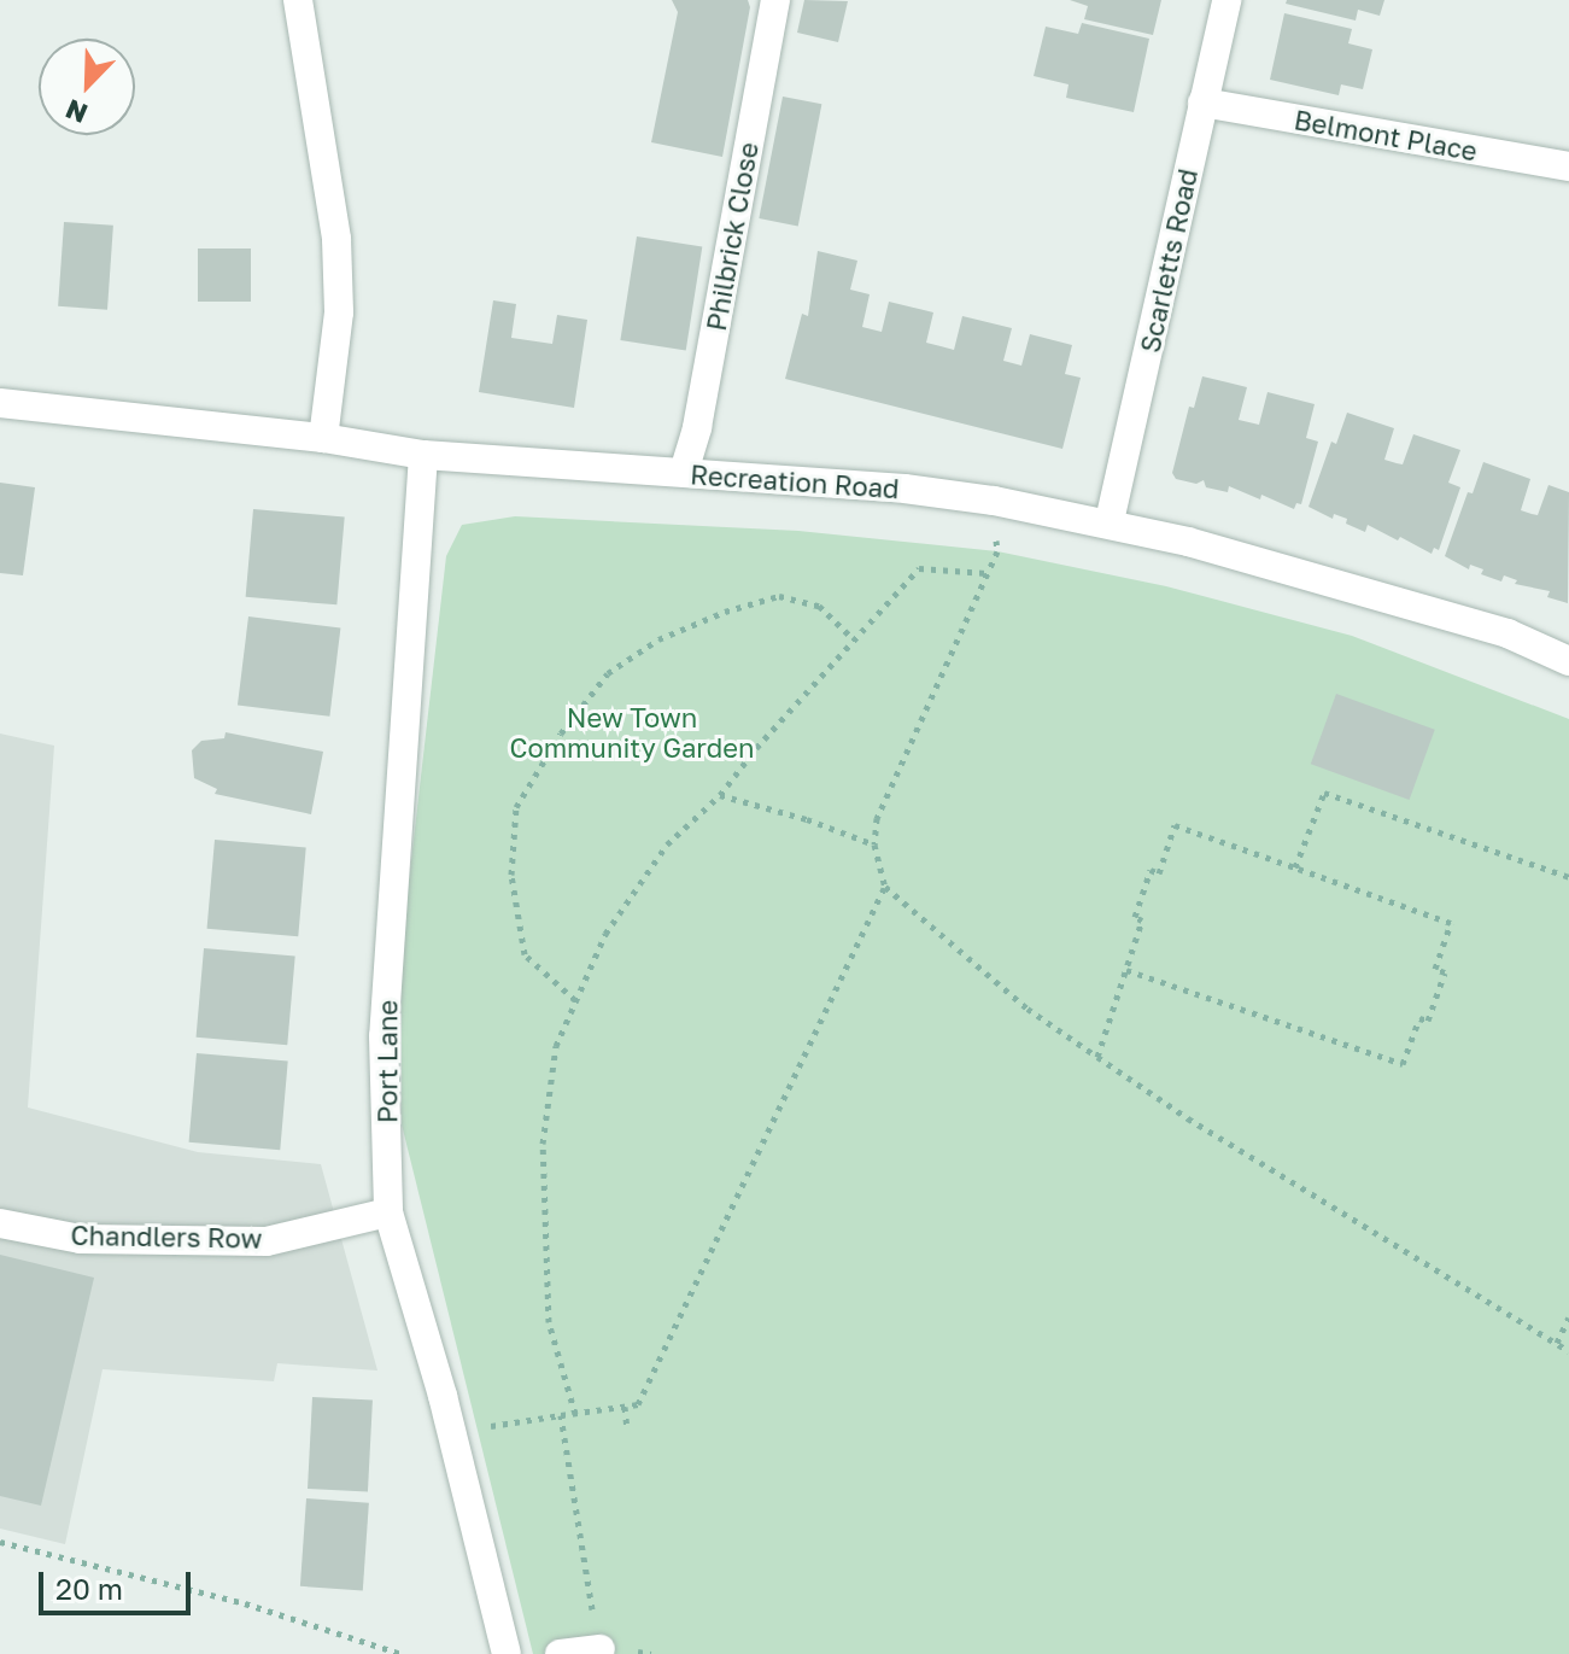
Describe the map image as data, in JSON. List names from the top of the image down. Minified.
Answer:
{"streets":{"street":["Belmont Place","Philbrick Close","Scarletts Road","Recreation Road","Port Lane","Chandlers Row"]},"crossings":[["Belmont Place","Scarletts Road"],["Philbrick Close","Recreation Road"],["Scarletts Road","Recreation Road"],["Recreation Road","Port Lane"],["Port Lane","Chandlers Row"]],"parks":["New Town Community Garden"],"scale_bar":"20 m","north":"bottom left"}
